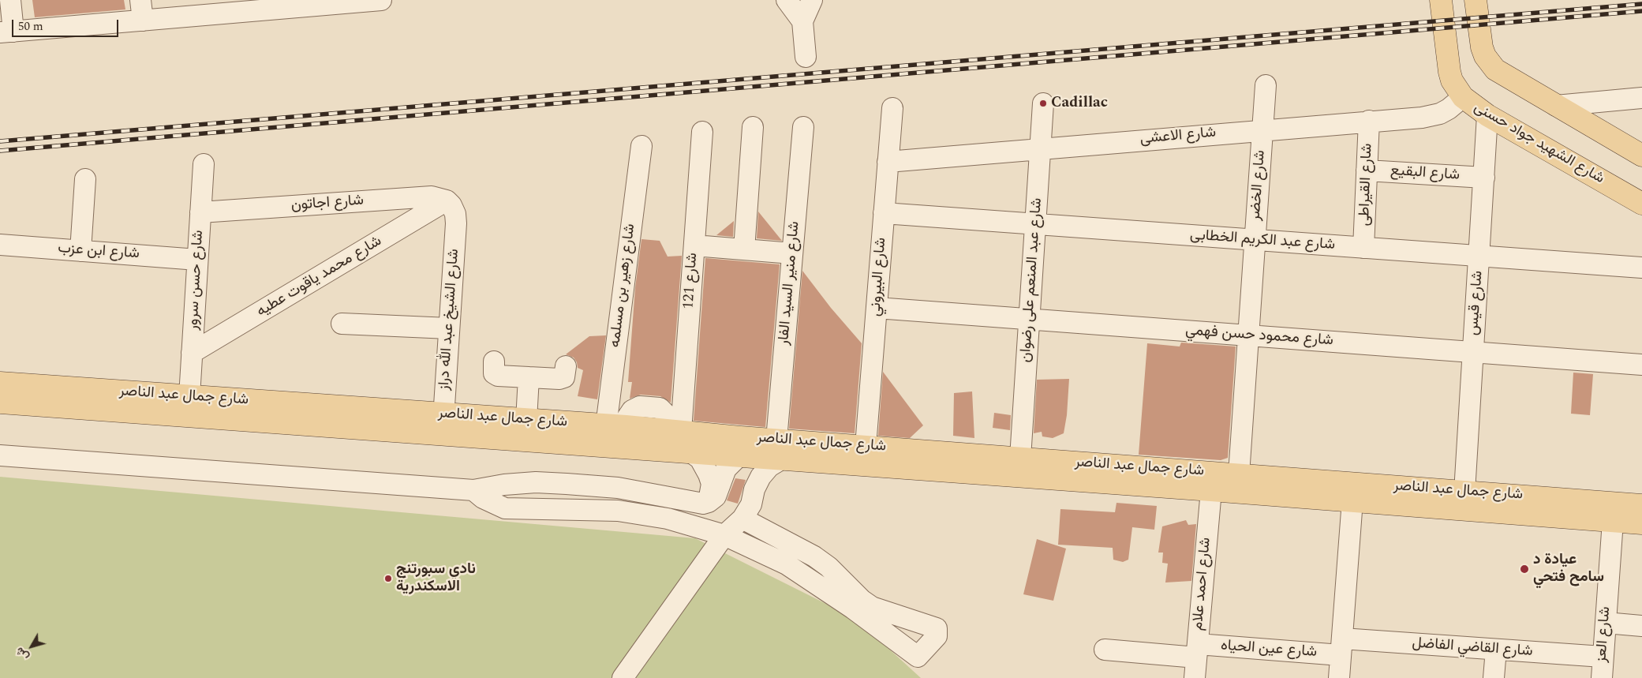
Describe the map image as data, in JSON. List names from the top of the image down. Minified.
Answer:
{"streets":{"main road":["شارع الشهيد جواد حسنى","شارع جمال عبد الناصر"],"street":["شارع الاعشى","شارع البقيع","شارع القيراطى","شارع الخضر","شارع اجاتون","شارع عبد الكريم الخطابى","شارع ابن عزب","شارع محمد ياقوت عطيه","شارع البيروني","شارع حسن سرور","شارع عبد المنعم على رضوان","شارع 121","شارع منير السيد الفار","شارع زهير بن مسلمه","شارع قيس","شارع الشيخ عبد الله دراز","شارع محمود حسن فهمي","شارع احمد علام","شارع العز","شارع القاضي الفاضل","شارع عين الحياه"]},"crossings":[["شارع الاعشى","شارع الشهيد جواد حسنى"],["شارع الاعشى","شارع القيراطى"],["شارع الاعشى","شارع الخضر"],["شارع الاعشى","شارع البيروني"],["شارع الاعشى","شارع عبد المنعم على رضوان"],["شارع الشهيد جواد حسنى","شارع قيس"],["شارع البقيع","شارع القيراطى"],["شارع البقيع","شارع قيس"],["شارع القيراطى","شارع عبد الكريم الخطابى"],["شارع الخضر","شارع عبد الكريم الخطابى"],["شارع الخضر","شارع محمود حسن فهمي"],["شارع الخضر","شارع جمال عبد الناصر"],["شارع اجاتون","شارع محمد ياقوت عطيه"],["شارع اجاتون","شارع حسن سرور"],["شارع اجاتون","شارع الشيخ عبد الله دراز"],["شارع عبد الكريم الخطابى","شارع البيروني"],["شارع عبد الكريم الخطابى","شارع عبد المنعم على رضوان"],["شارع عبد الكريم الخطابى","شارع قيس"],["شارع ابن عزب","شارع حسن سرور"],["شارع محمد ياقوت عطيه","شارع حسن سرور"],["شارع محمد ياقوت عطيه","شارع الشيخ عبد الله دراز"],["شارع البيروني","شارع محمود حسن فهمي"],["شارع البيروني","شارع جمال عبد الناصر"],["شارع حسن سرور","شارع جمال عبد الناصر"],["شارع عبد المنعم على رضوان","شارع محمود حسن فهمي"],["شارع عبد المنعم على رضوان","شارع جمال عبد الناصر"],["شارع 121","شارع جمال عبد الناصر"],["شارع منير السيد الفار","شارع جمال عبد الناصر"],["شارع زهير بن مسلمه","شارع جمال عبد الناصر"],["شارع قيس","شارع محمود حسن فهمي"],["شارع قيس","شارع جمال عبد الناصر"],["شارع الشيخ عبد الله دراز","شارع جمال عبد الناصر"],["شارع جمال عبد الناصر","شارع احمد علام"],["شارع جمال عبد الناصر","شارع العز"],["شارع احمد علام","شارع عين الحياه"],["شارع العز","شارع القاضي الفاضل"],["شارع القاضي الفاضل","شارع عين الحياه"]],"places":["Cadillac","عيادة د سامح فتحي","نادي سبورتنج الاسكندرية"],"scale_bar":"50 m","north":"bottom left"}
